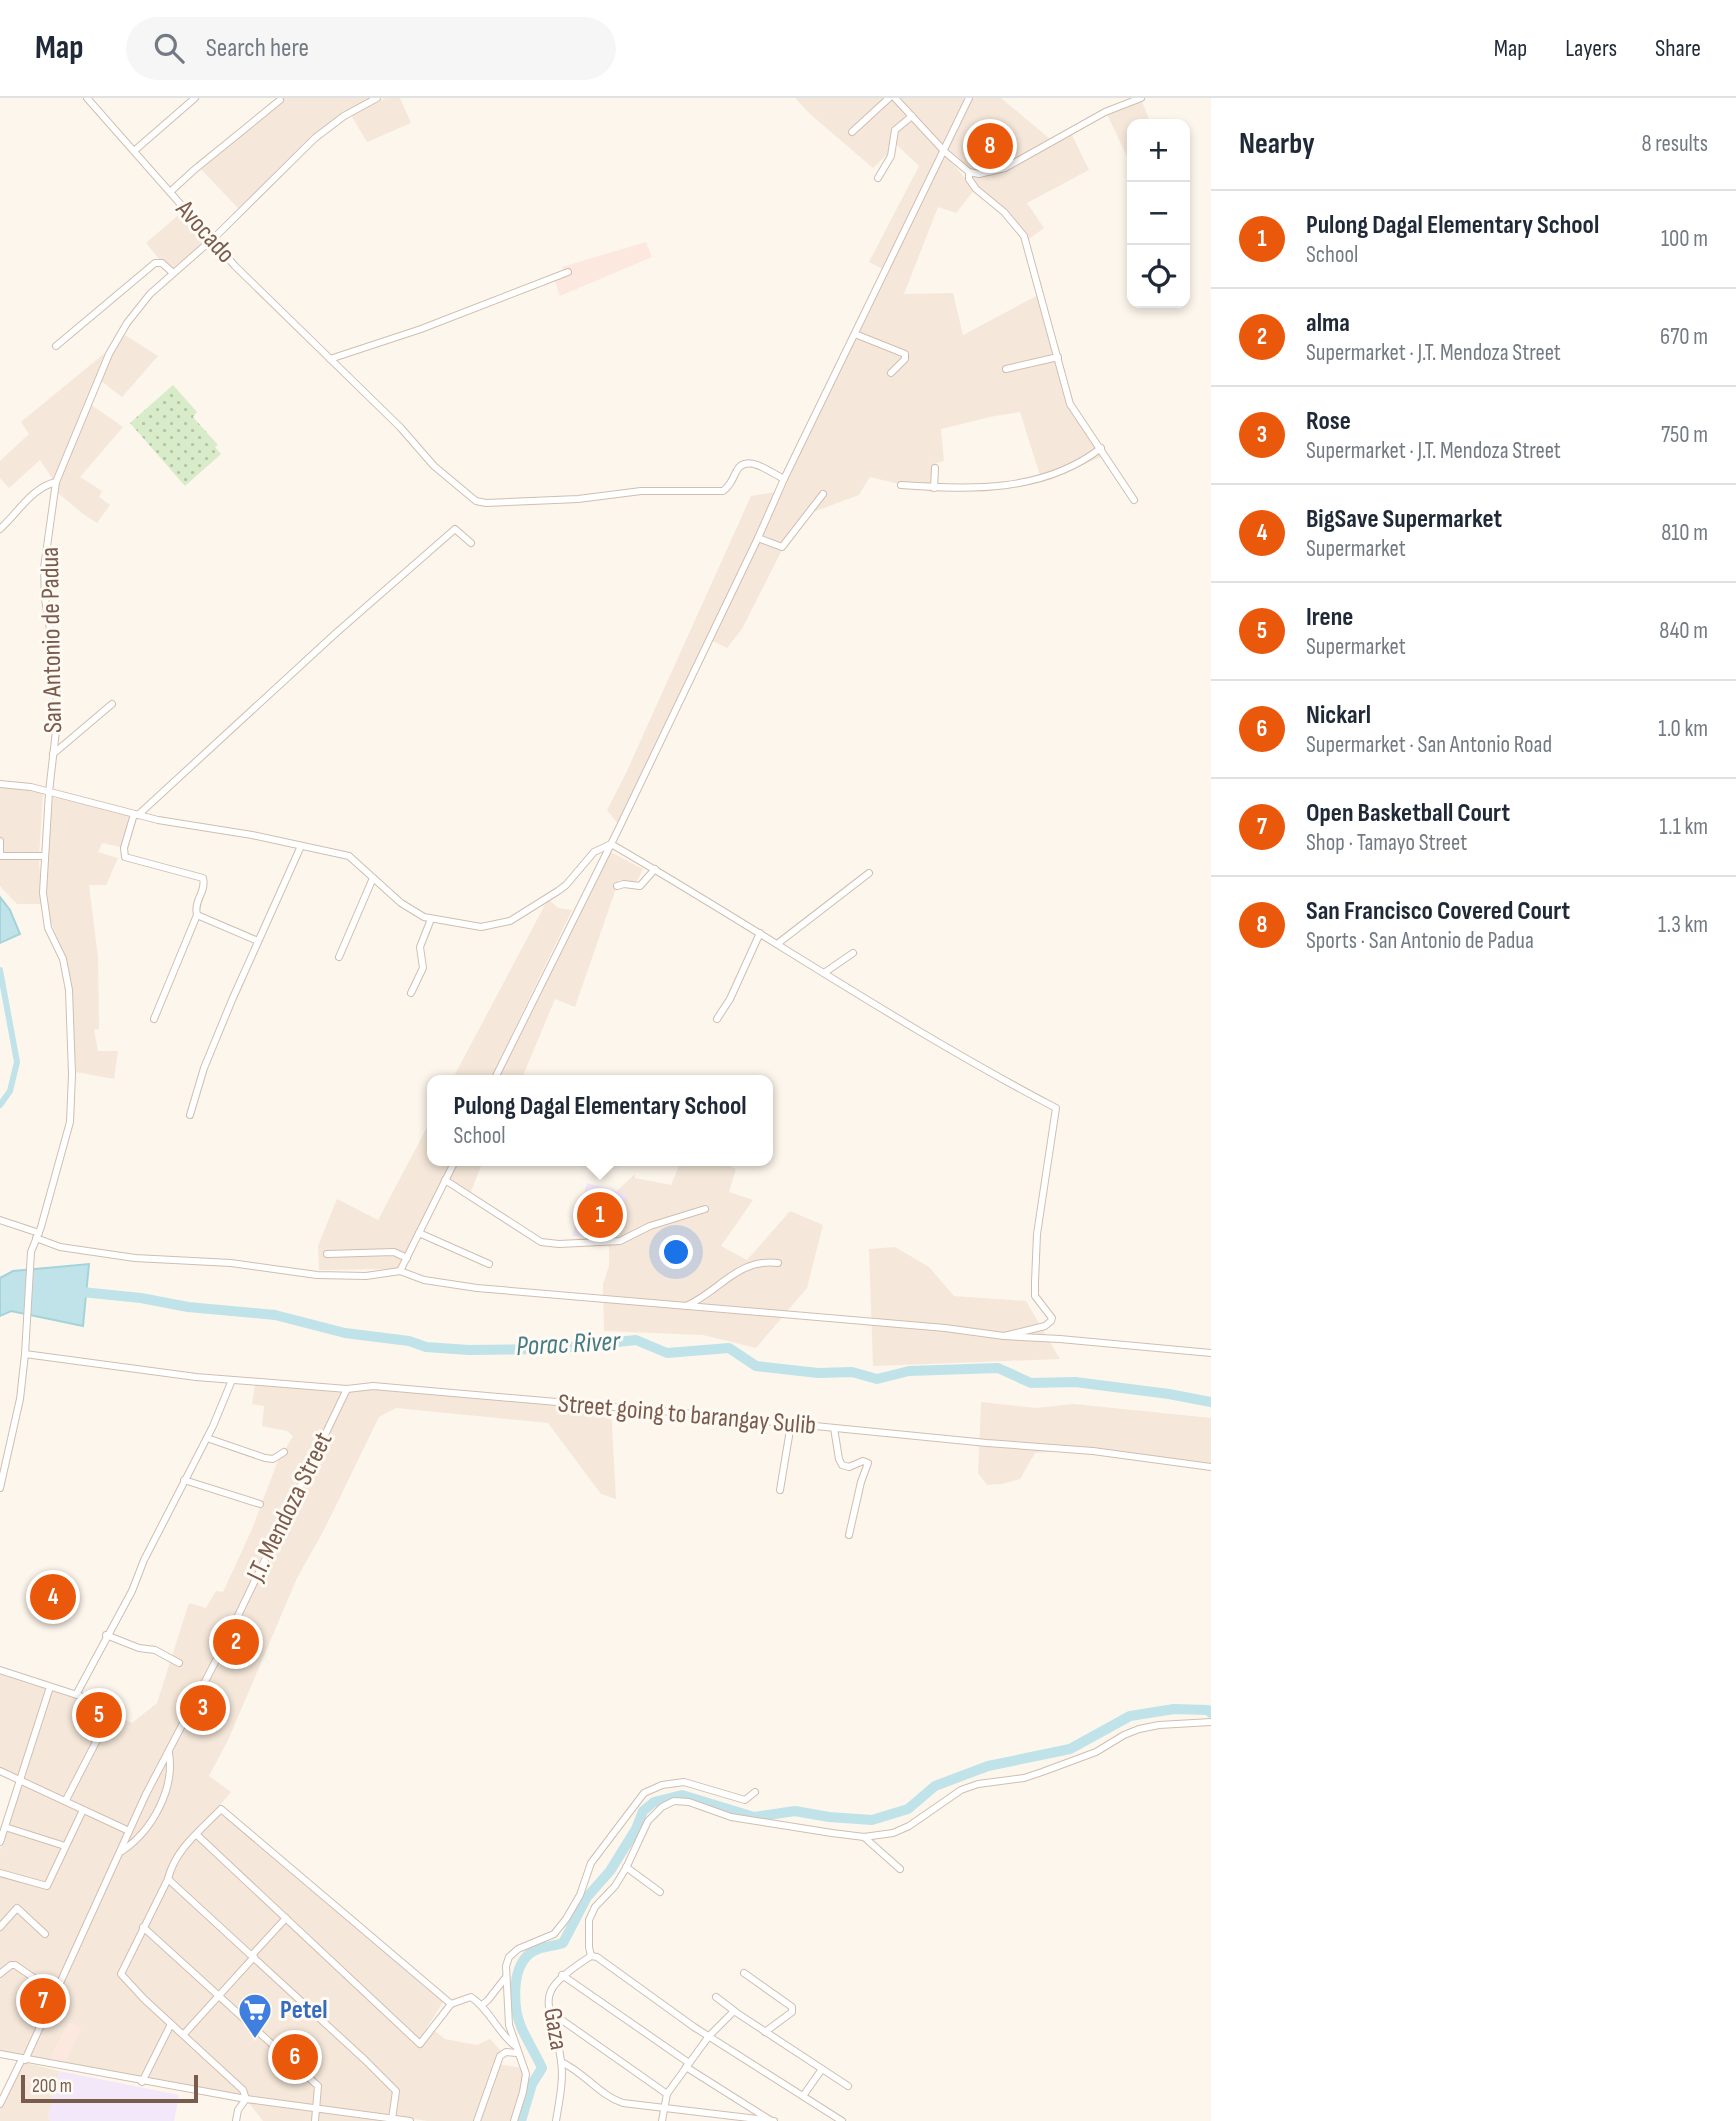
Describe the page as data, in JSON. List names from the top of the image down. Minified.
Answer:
{"streets":{"street":["Avocado","San Antonio de Padua","Street going to barangay Sulib","J.T. Mendoza Street","Gaza"]},"crossings":[["Avocado","San Antonio de Padua"],["San Antonio de Padua","Street going to barangay Sulib"],["Street going to barangay Sulib","J.T. Mendoza Street"]],"water":["Porac River"],"places":{"supermarket":["Petel"]},"scale_bar":"200 m","page":{"header":"Map","search":"Search here","nav":["Map","Layers","Share"],"heading":["Nearby","8 results"],"map_buttons":["+","−"],"pins":["8","1","4","2","3","5","7","6"],"list":[{"mark":"1","name":"Pulong Dagal Elementary School","note":"School","value":"100 m"},{"mark":"2","name":"alma","note":"Supermarket · J.T. Mendoza Street","value":"670 m"},{"mark":"3","name":"Rose","note":"Supermarket · J.T. Mendoza Street","value":"750 m"},{"mark":"4","name":"BigSave Supermarket","note":"Supermarket","value":"810 m"},{"mark":"5","name":"Irene","note":"Supermarket","value":"840 m"},{"mark":"6","name":"Nickarl","note":"Supermarket · San Antonio Road","value":"1.0 km"},{"mark":"7","name":"Open Basketball Court","note":"Shop · Tamayo Street","value":"1.1 km"},{"mark":"8","name":"San Francisco Covered Court","note":"Sports · San Antonio de Padua","value":"1.3 km"}],"popup":["Pulong Dagal Elementary School","School"],"scale":"200 m"}}
